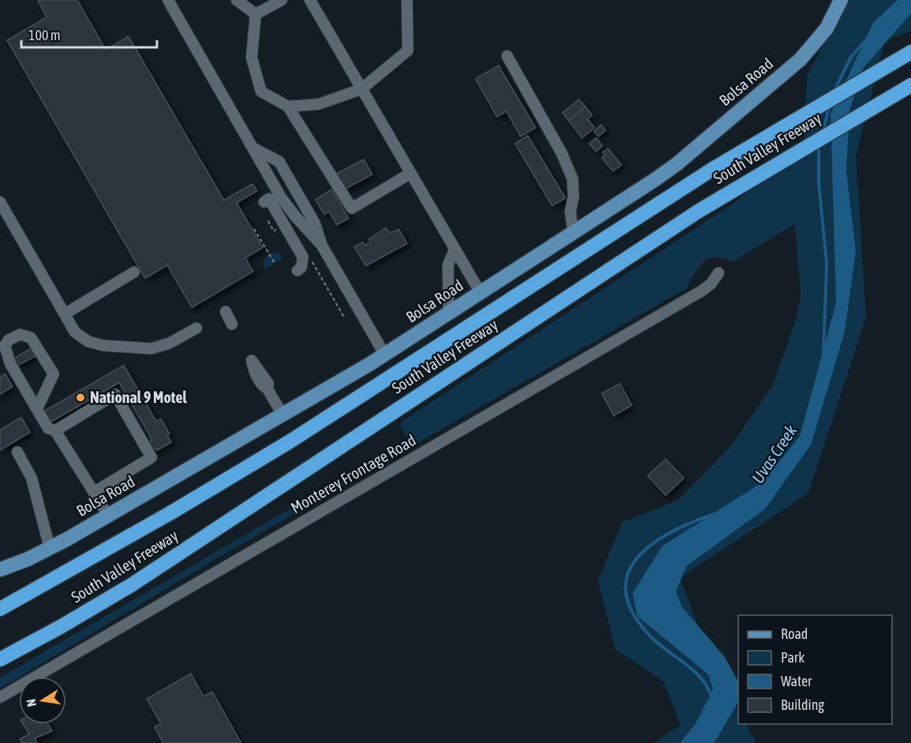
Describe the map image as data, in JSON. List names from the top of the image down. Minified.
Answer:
{"streets":{"highway":["South Valley Freeway"],"main road":["Bolsa Road"],"street":["Monterey Frontage Road"]},"water":["Uvas Creek"],"places":["National 9 Motel"],"legend":["Road","Park","Water","Building"],"scale_bar":"100 m","north":"left"}
